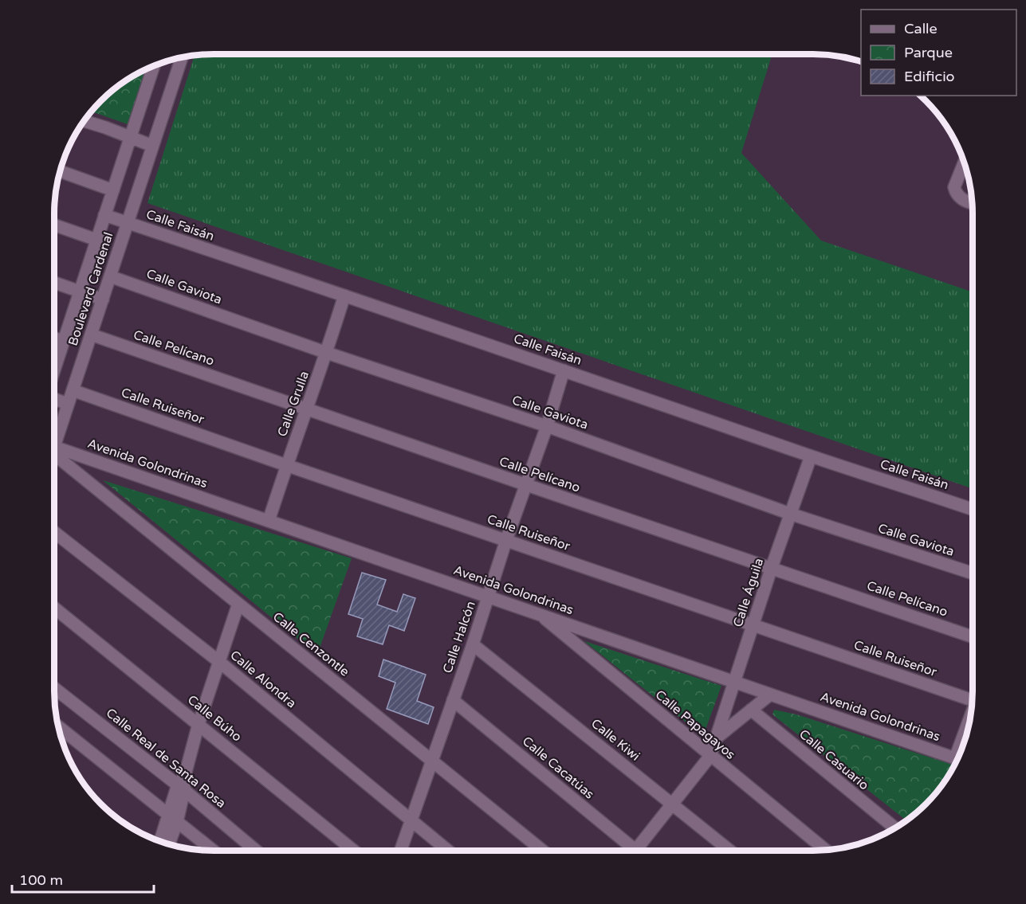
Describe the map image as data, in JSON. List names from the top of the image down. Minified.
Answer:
{"streets":{"street":["Calle Faisán","Calle Gaviota","Boulevard Cardenal","Calle Pelícano","Calle Grulla","Calle Ruiseñor","Avenida Golondrinas","Calle Águila","Calle Halcón","Calle Cenzontle","Calle Alondra","Calle Búho","Calle Papagayos","Calle Kiwi","Calle Real de Santa Rosa","Calle Casuario","Calle Cacatúas"]},"crossings":[["Calle Faisán","Boulevard Cardenal"],["Calle Faisán","Calle Grulla"],["Calle Faisán","Calle Águila"],["Calle Faisán","Calle Halcón"],["Calle Gaviota","Boulevard Cardenal"],["Calle Gaviota","Calle Grulla"],["Calle Gaviota","Calle Águila"],["Calle Gaviota","Calle Halcón"],["Boulevard Cardenal","Calle Pelícano"],["Boulevard Cardenal","Calle Ruiseñor"],["Calle Pelícano","Calle Grulla"],["Calle Pelícano","Calle Águila"],["Calle Pelícano","Calle Halcón"],["Calle Grulla","Calle Ruiseñor"],["Calle Grulla","Avenida Golondrinas"],["Calle Ruiseñor","Calle Águila"],["Calle Ruiseñor","Calle Halcón"],["Avenida Golondrinas","Calle Águila"],["Avenida Golondrinas","Calle Halcón"],["Avenida Golondrinas","Calle Papagayos"],["Calle Águila","Calle Papagayos"],["Calle Águila","Calle Kiwi"],["Calle Halcón","Calle Cenzontle"],["Calle Halcón","Calle Alondra"],["Calle Halcón","Calle Kiwi"],["Calle Halcón","Calle Cacatúas"]],"legend":["Calle","Parque","Edificio"],"scale_bar":"100 m"}
